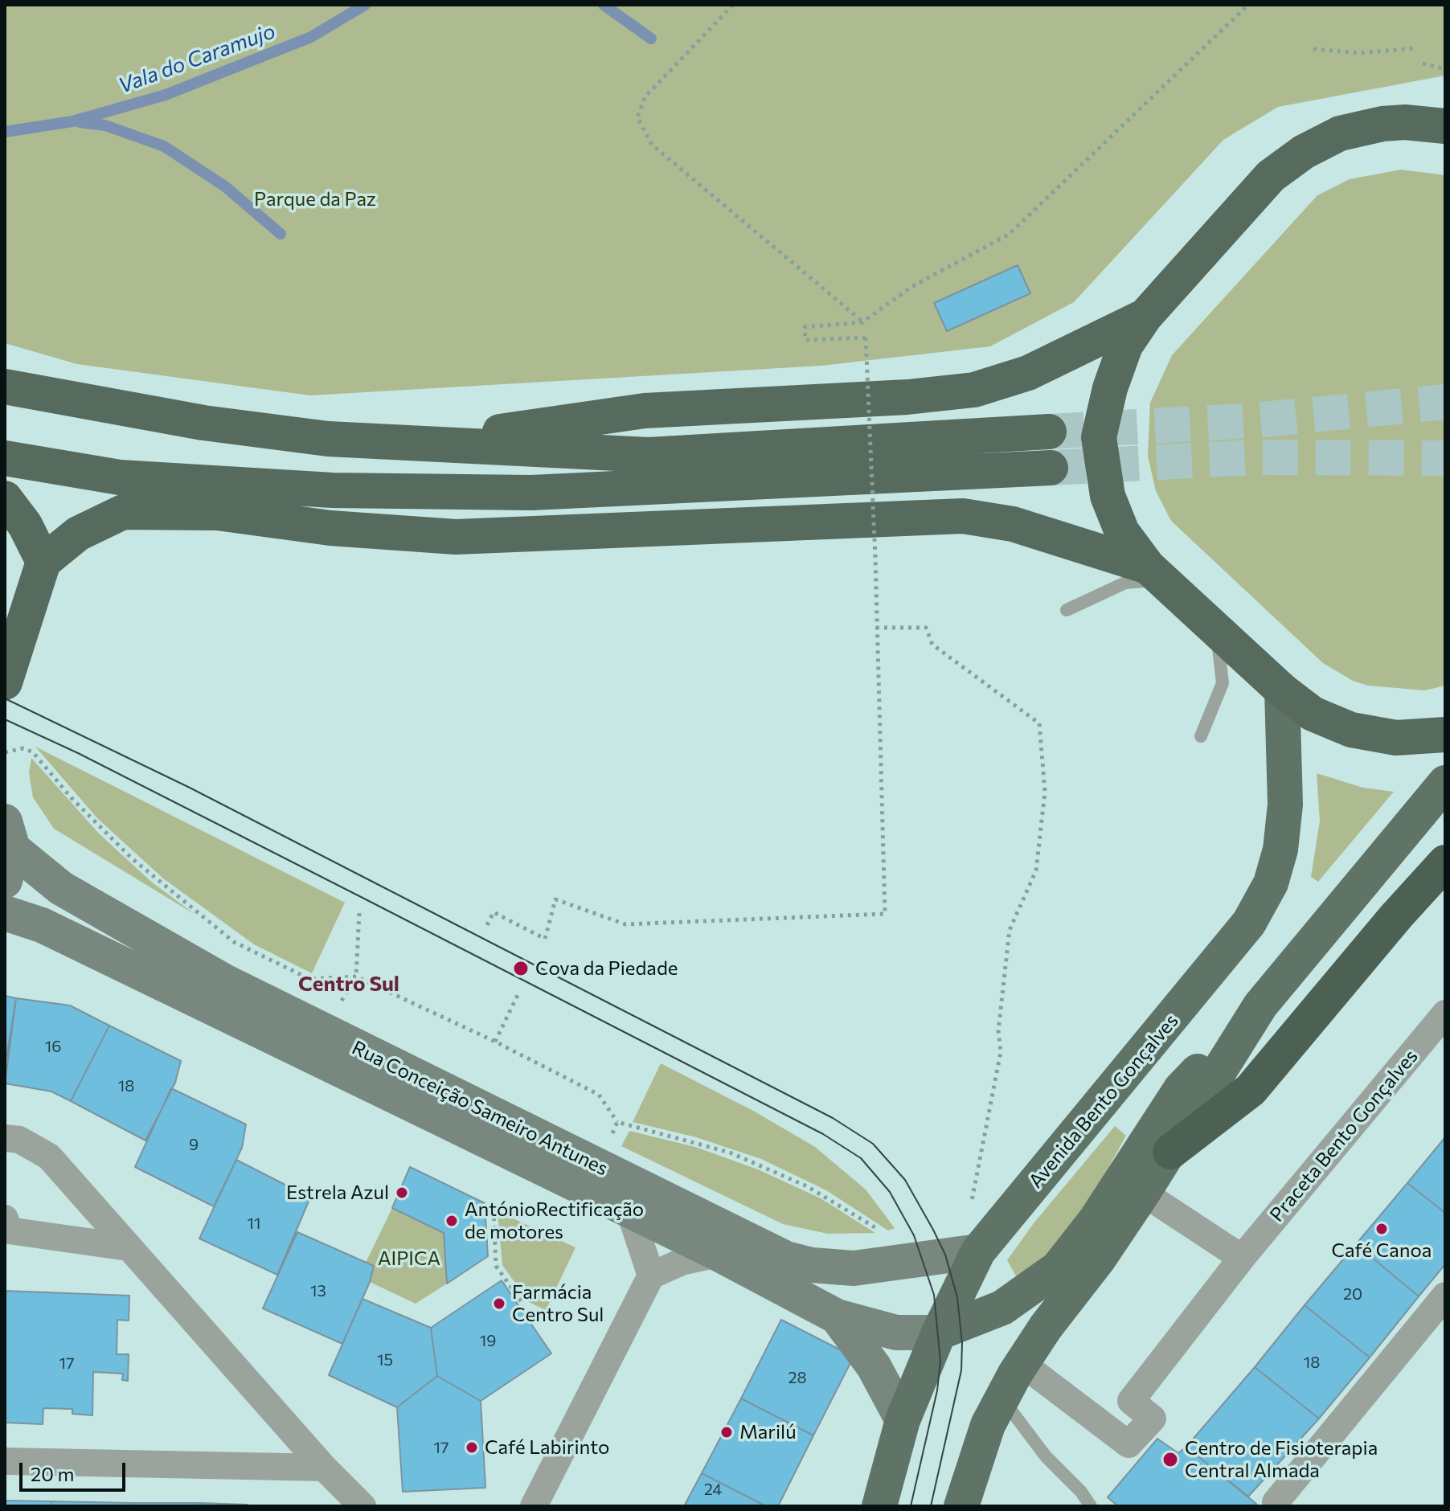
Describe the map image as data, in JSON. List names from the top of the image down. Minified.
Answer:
{"streets":{"main road":["Avenida Bento Gonçalves","Rua Conceição Sameiro Antunes"],"street":["Praceta Bento Gonçalves"]},"crossings":[["Avenida Bento Gonçalves","Rua Conceição Sameiro Antunes"]],"districts":["Centro Sul"],"water":["Vala do Caramujo"],"parks":["Parque da Paz","AIPICA"],"places":["Cova da Piedade","Estrela Azul","AntónioRectificação de motores","Café Canoa","Farmácia Centro Sul","Marilú","Café Labirinto","Centro de Fisioterapia Central Almada"],"house_numbers":["16","18","9","11","13","20","19","15","18","17","28","17","24"],"scale_bar":"20 m"}
